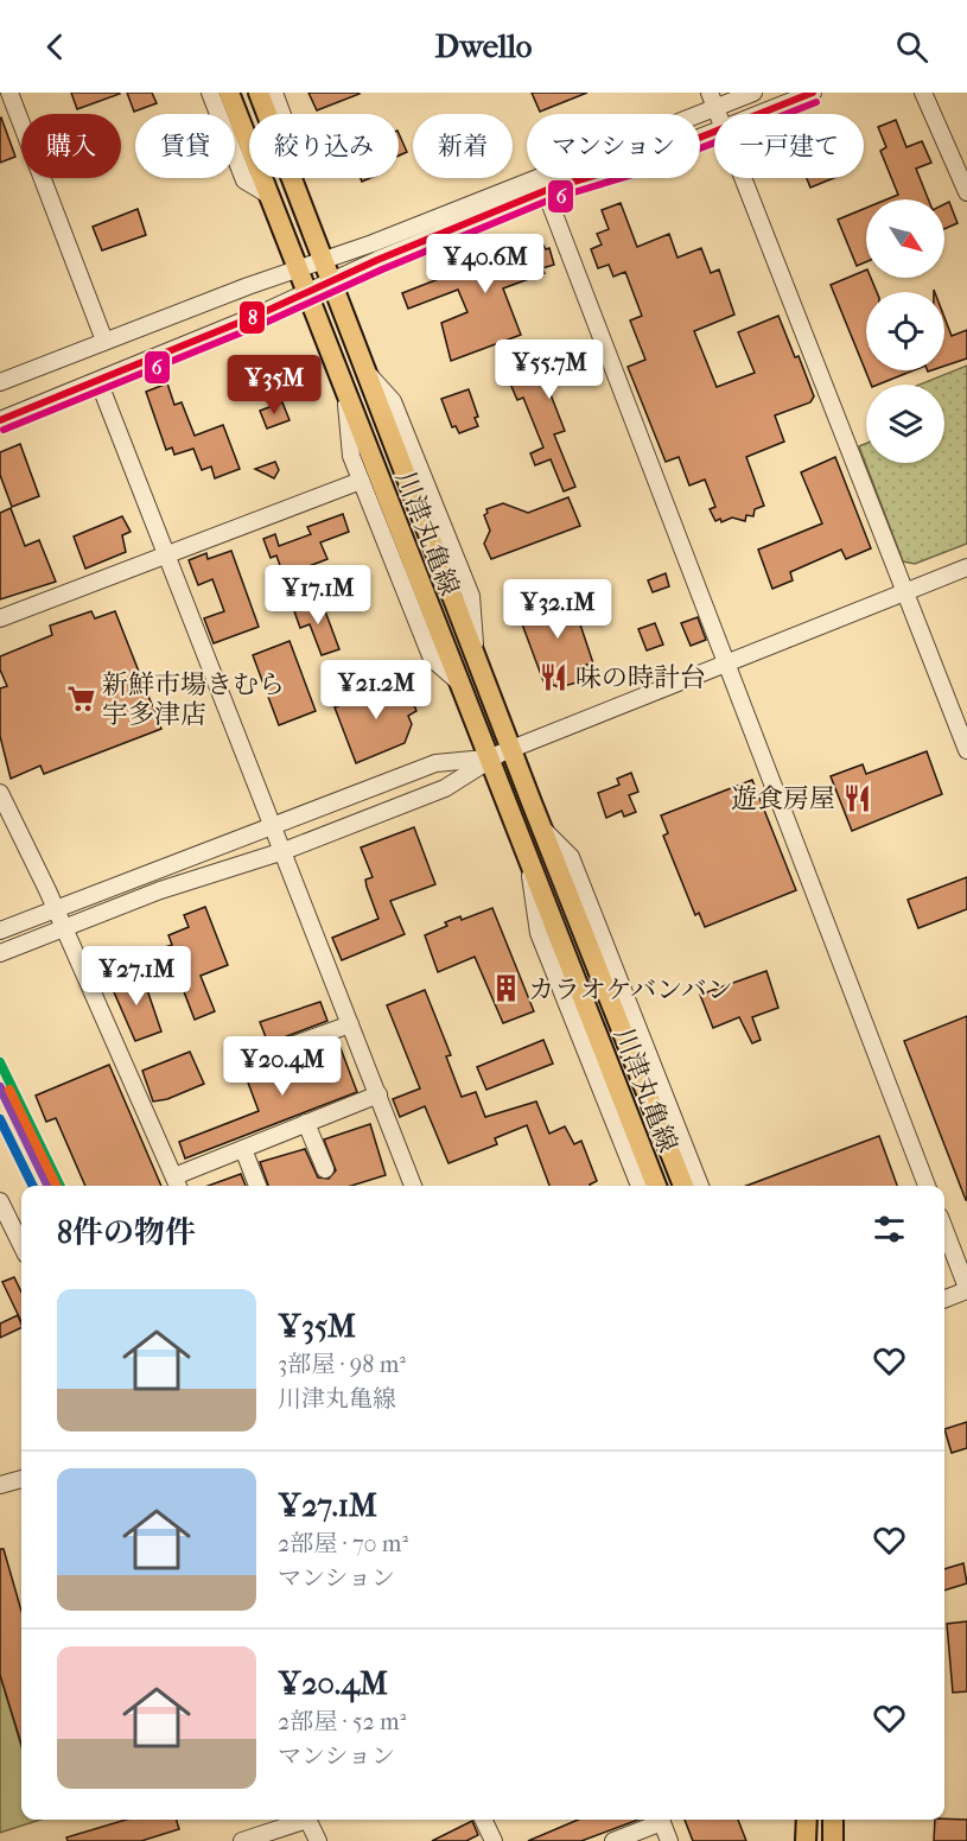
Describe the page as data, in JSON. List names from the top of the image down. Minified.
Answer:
{"streets":{"main road":["川津丸亀線"]},"places":{"restaurant":["味の時計台","遊食房屋"],"supermarket":["新鮮市場きむら 宇多津店"],"building":["カラオケバンバン"]},"lines":["transit line 8","transit line 6"],"north":"bottom right","page":{"header":"Dwello","chip":["購入","賃貸","絞り込み","新着","マンション","一戸建て"],"price":["¥40.6M","¥55.7M","¥35M","¥17.1M","¥32.1M","¥21.2M","¥27.1M","¥20.4M"],"heading":"8件の物件","list":[{"name":"¥35M","note":"3部屋 · 98 m² · 川津丸亀線"},{"name":"¥27.1M","note":"2部屋 · 70 m² · マンション"},{"name":"¥20.4M","note":"2部屋 · 52 m² · マンション"}]}}
